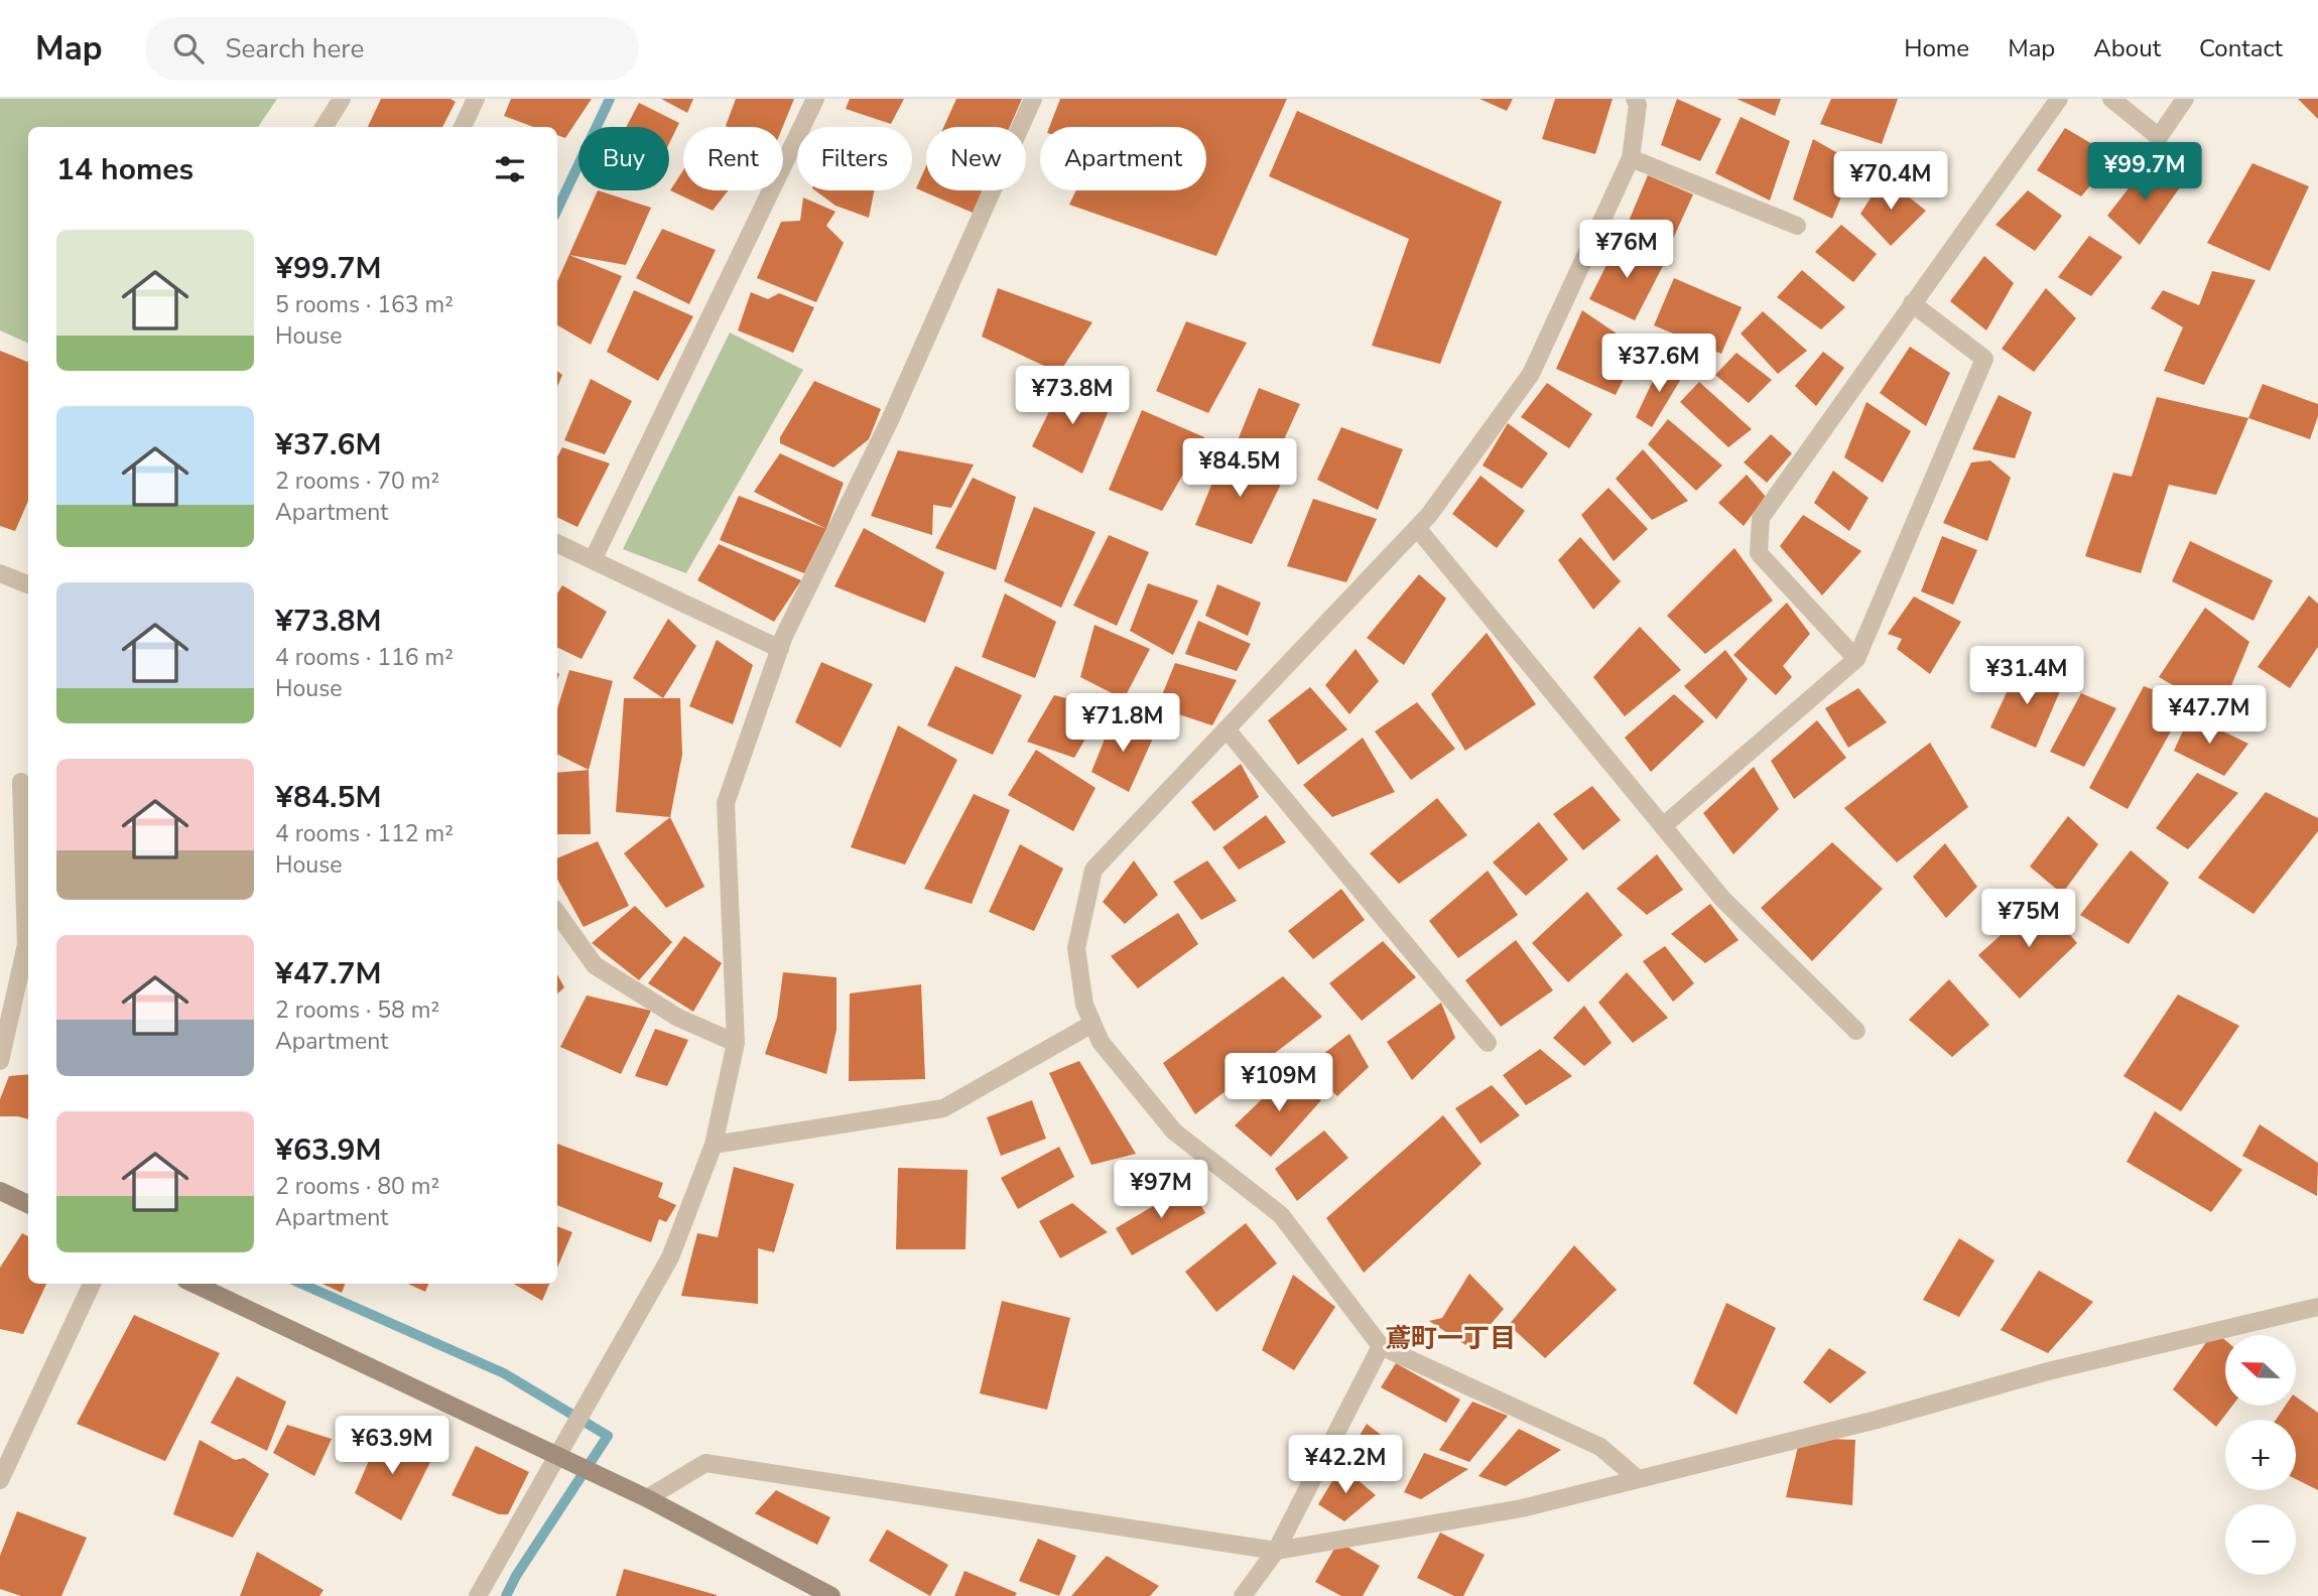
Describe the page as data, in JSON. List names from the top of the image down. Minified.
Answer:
{"districts":["鳶町一丁目"],"north":"left","page":{"header":"Map","search":"Search here","nav":["Home","Map","About","Contact"],"chip":["Buy","Rent","Filters","New","Apartment"],"heading":"14 homes","price":["¥99.7M","¥70.4M","¥76M","¥37.6M","¥73.8M","¥84.5M","¥31.4M","¥47.7M","¥71.8M","¥75M","¥109M","¥97M","¥63.9M","¥42.2M"],"list":[{"name":"¥99.7M","note":"5 rooms · 163 m² · House"},{"name":"¥37.6M","note":"2 rooms · 70 m² · Apartment"},{"name":"¥73.8M","note":"4 rooms · 116 m² · House"},{"name":"¥84.5M","note":"4 rooms · 112 m² · House"},{"name":"¥47.7M","note":"2 rooms · 58 m² · Apartment"},{"name":"¥63.9M","note":"2 rooms · 80 m² · Apartment"}],"map_buttons":["+","−"]}}
